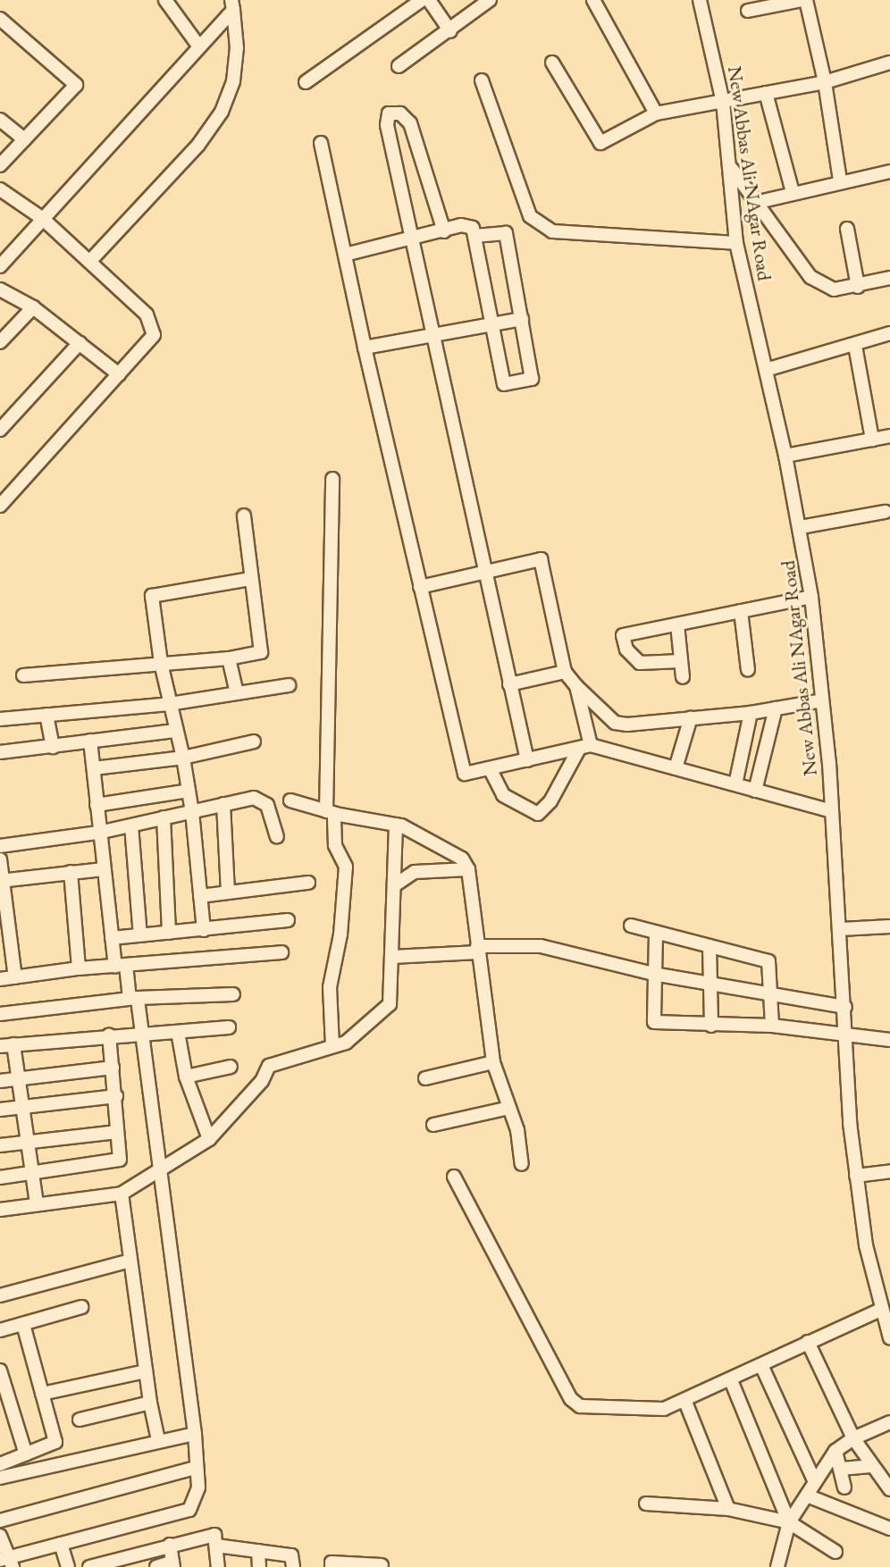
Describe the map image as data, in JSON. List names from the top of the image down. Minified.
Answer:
{"streets":{"street":["New Abbas Ali NAgar Road"]}}
